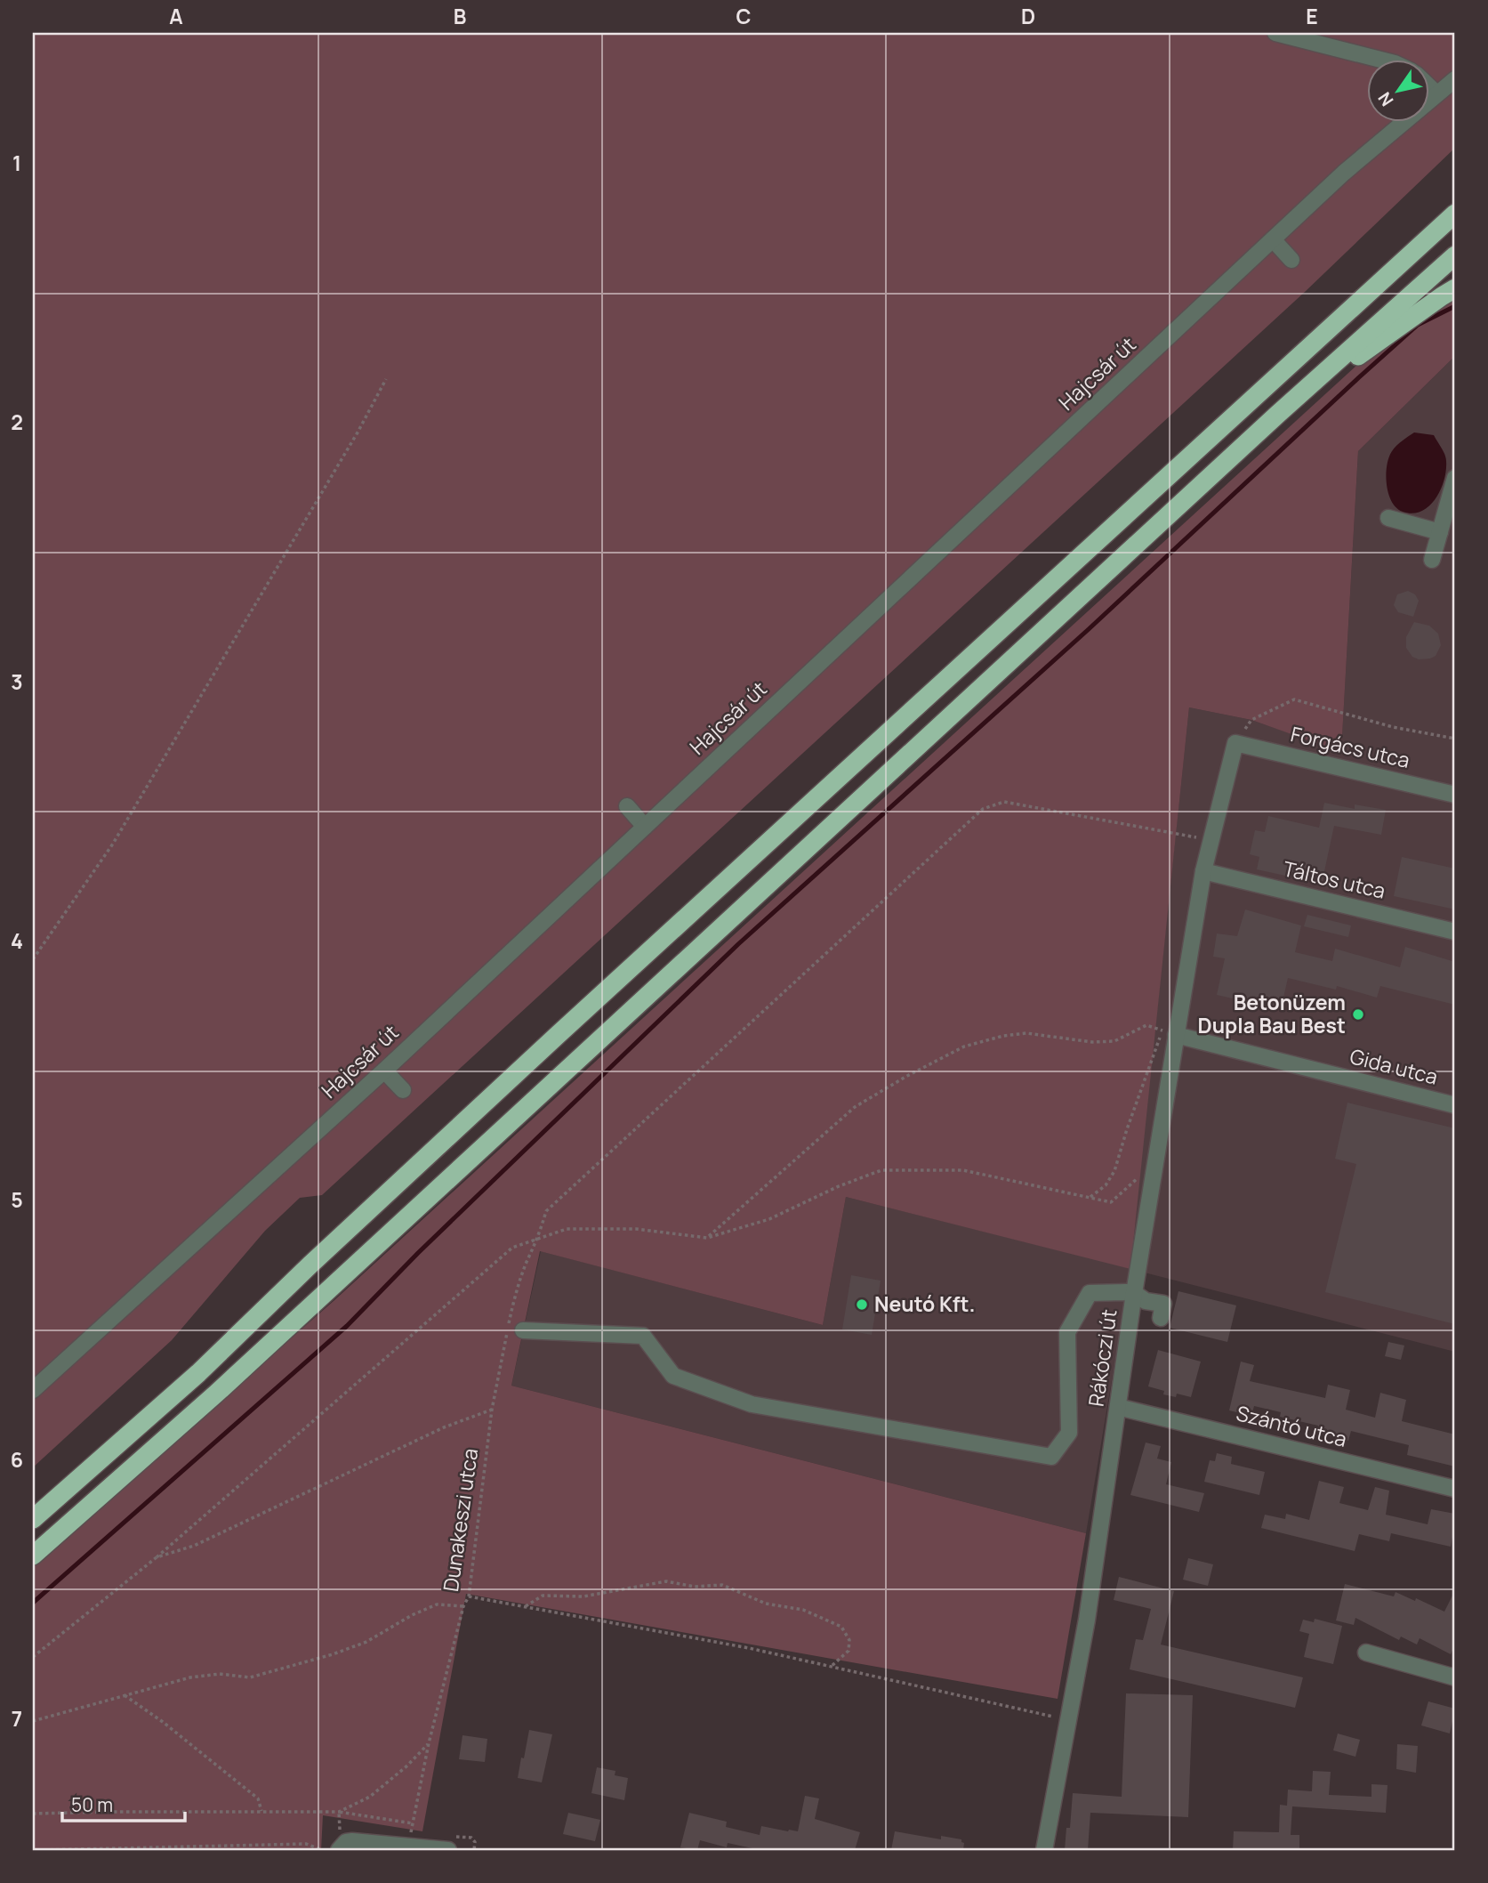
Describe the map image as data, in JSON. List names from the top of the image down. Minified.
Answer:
{"streets":{"street":["Hajcsár út","Forgács utca","Táltos utca","Gida utca","Rákóczi út","Szántó utca"],"path":["Dunakeszi utca"]},"crossings":[["Forgács utca","Rákóczi út"],["Táltos utca","Rákóczi út"],["Gida utca","Rákóczi út"],["Rákóczi út","Szántó utca"],["Rákóczi út","Dunakeszi utca"]],"places":["Betonüzem Dupla Bau Best","Neutó Kft."],"scale_bar":"50 m","north":"bottom left","grid":{"columns":["A","B","C","D","E"],"rows":["1","2","3","4","5","6","7"]}}
